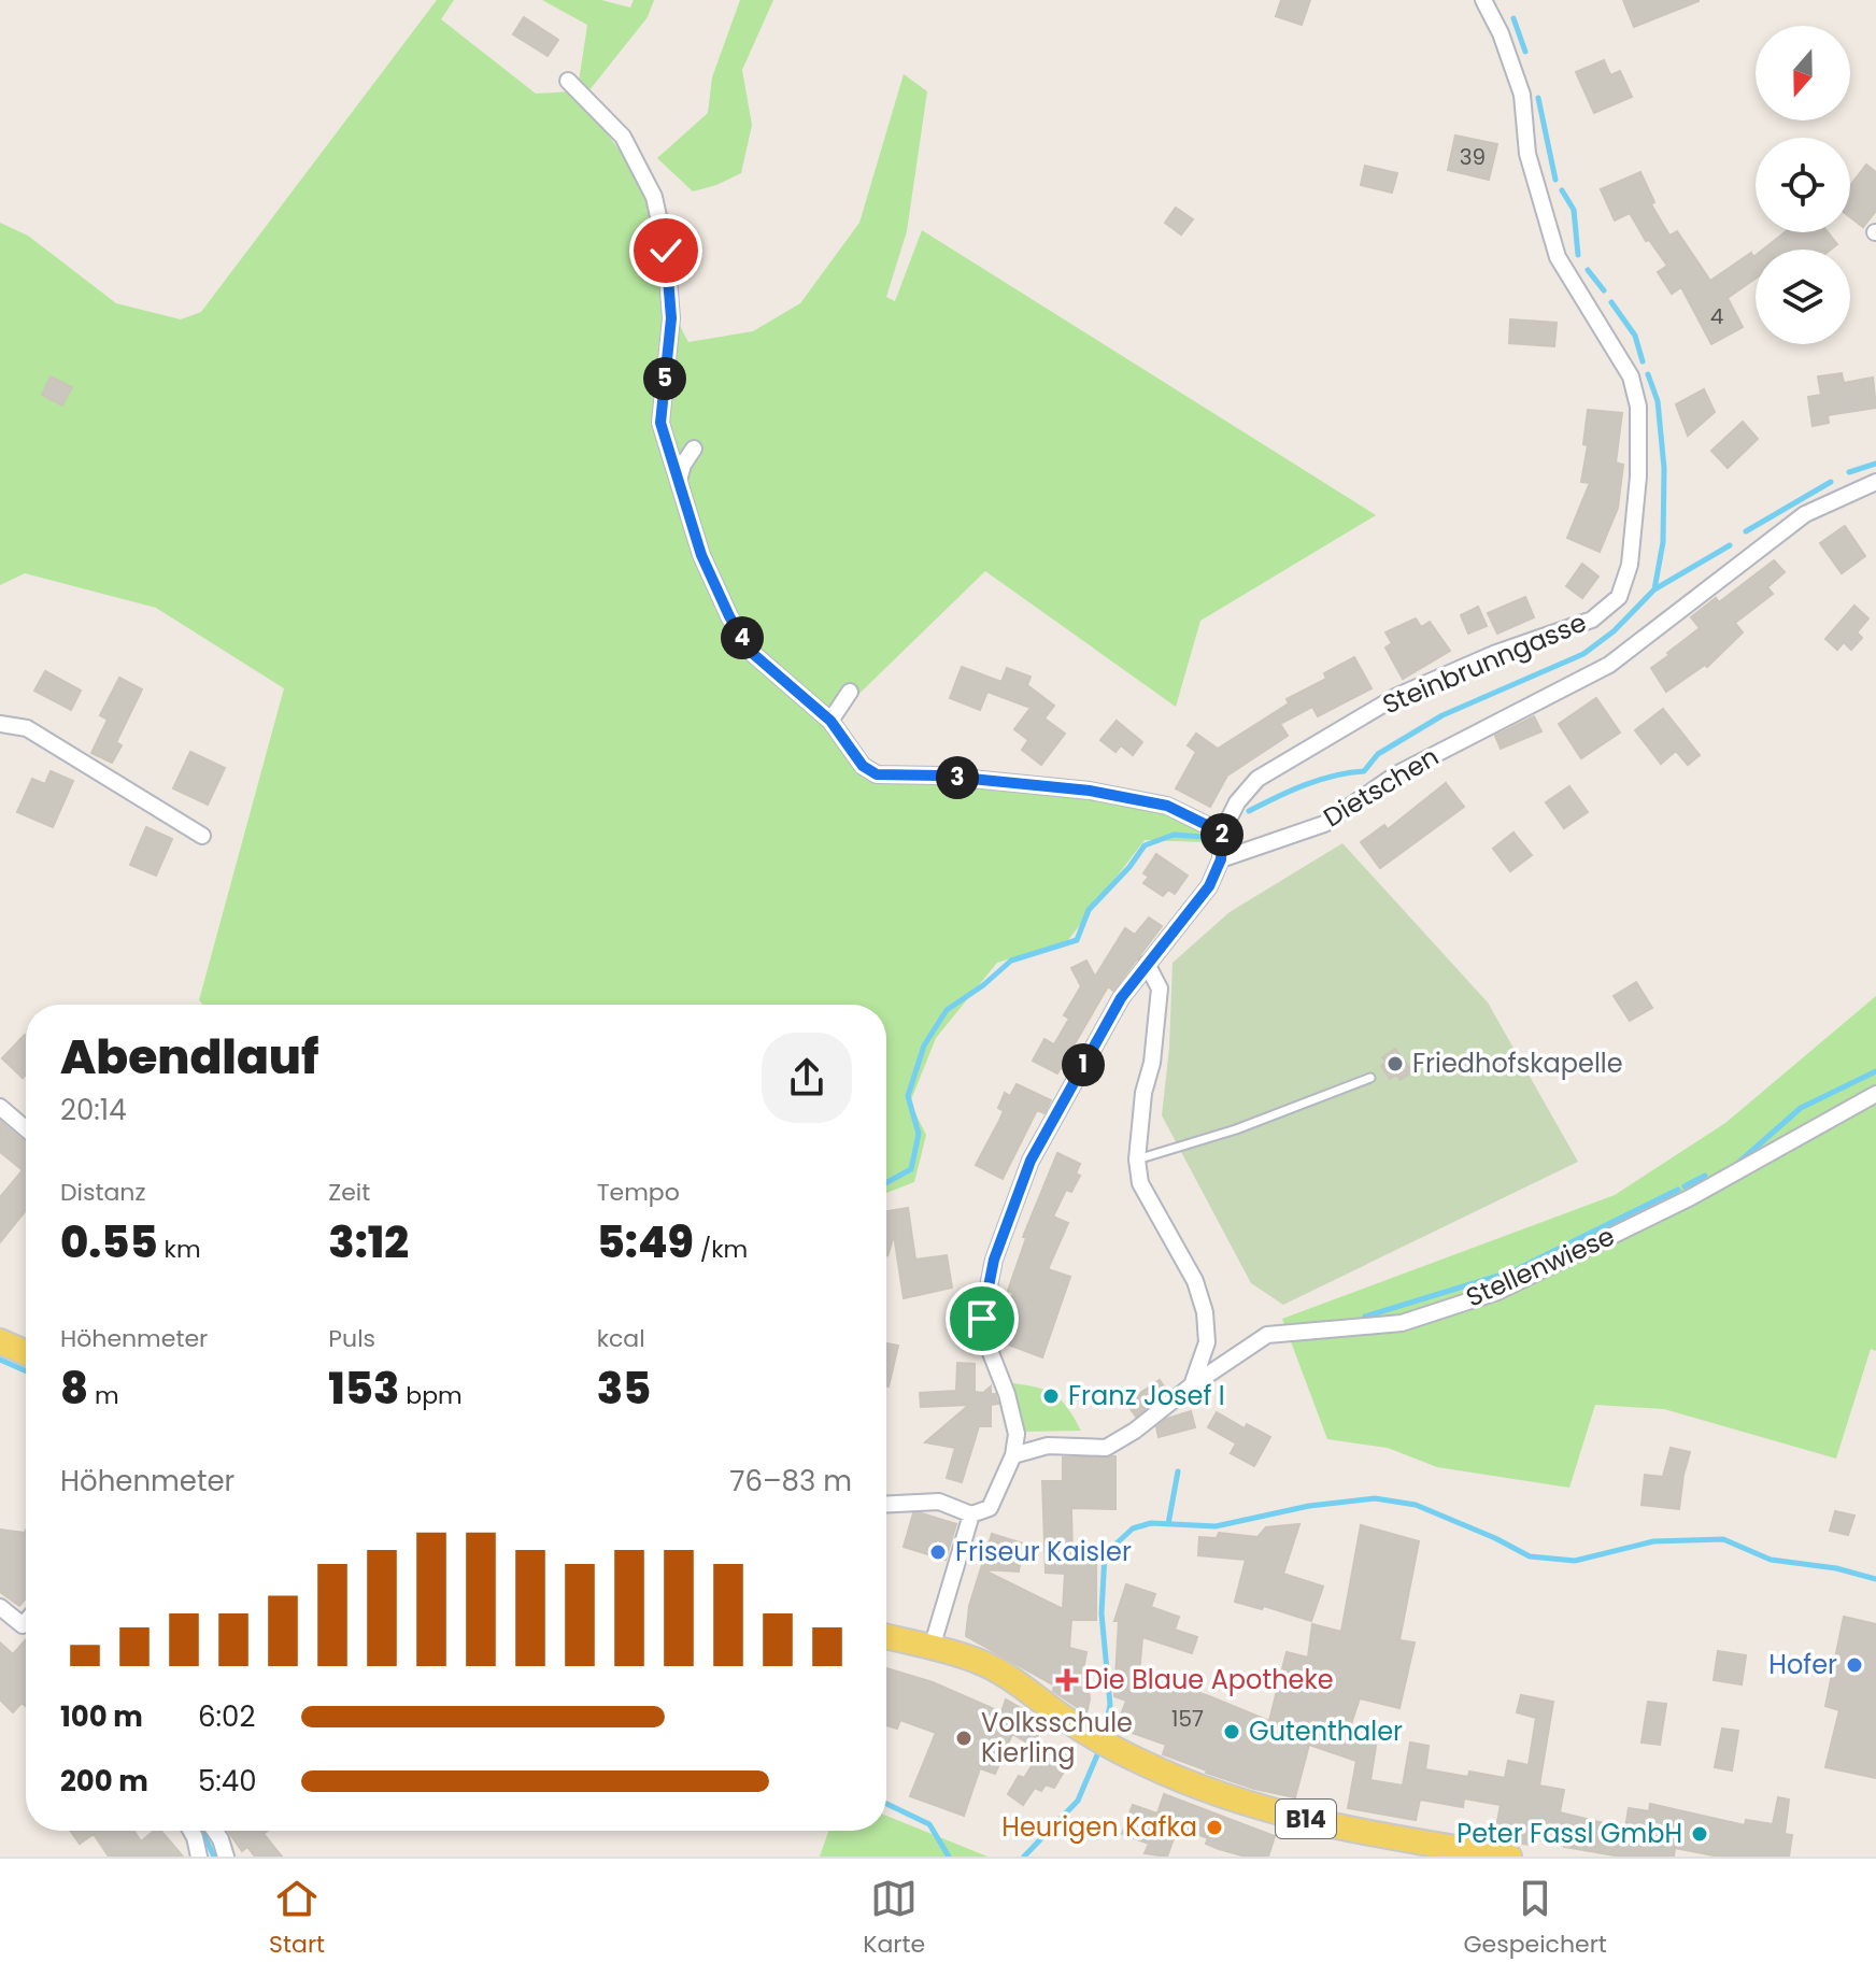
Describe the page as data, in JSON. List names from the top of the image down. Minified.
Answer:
{"streets":{"main road":["B14"],"street":["Steinbrunngasse","Dietschen","Stellenwiese"]},"crossings":[["Steinbrunngasse","Dietschen"]],"places":{"other":["Friedhofskapelle","Franz Josef I","Friseur Kaisler","Hofer","Gutenthaler","Volksschule Kierling","Heurigen Kafka","Peter Fassl GmbH"],"health":["Die Blaue Apotheke"]},"house_numbers":["39","4","157"],"north":"bottom","page":{"pins":["5","4","3","2","1"],"heading":["Abendlauf","20:14"],"stats":[["Distanz","0.55 km"],["Zeit","3:12"],["Tempo","5:49 /km"],["Höhenmeter","8 m"],["Puls","153 bpm"],["kcal","35"]],"chart":["Höhenmeter","76–83 m"],"list":[{"name":"100 m","note":"6:02"},{"name":"200 m","note":"5:40"}],"tabs":["Start","Karte","Gespeichert"]}}
